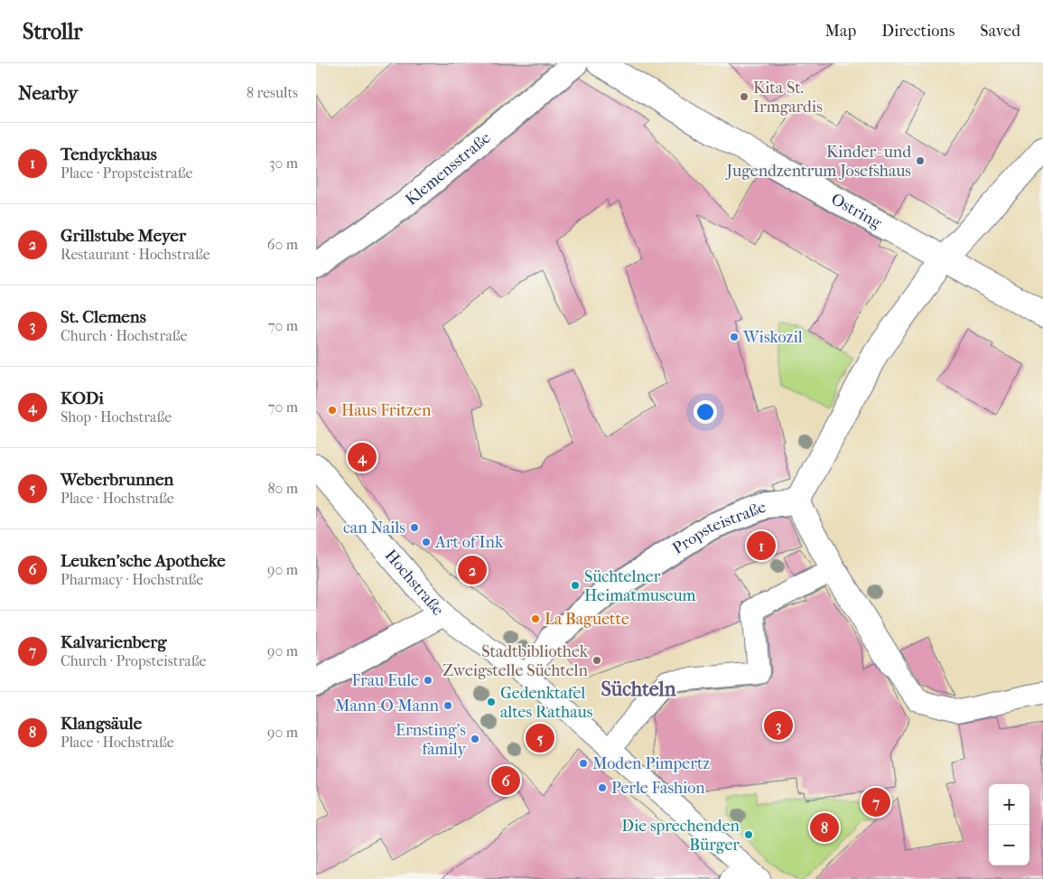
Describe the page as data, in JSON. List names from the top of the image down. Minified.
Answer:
{"streets":{"street":["Klemensstraße","Ostring","Propsteistraße","Hochstraße"]},"crossings":[["Propsteistraße","Hochstraße"]],"districts":["Süchteln"],"places":["Kita St. Irmgardis","Kinder- und Jugendzentrum Josefshaus","Wiskozil","Haus Fritzen","can Nails","Art of Ink","Süchtelner Heimatmuseum","La Baguette","Stadtbibliothek Zweigstelle Süchteln","Frau Eule","Gedenktafel altes Rathaus","Mann-O-Mann","Ernsting's family","Moden Pimpertz","Perle Fashion","Die sprechenden Bürger"],"page":{"header":"Strollr","nav":["Map","Directions","Saved"],"heading":["Nearby","8 results"],"list":[{"mark":"1","name":"Tendyckhaus","note":"Place · Propsteistraße","value":"30 m"},{"mark":"2","name":"Grillstube Meyer","note":"Restaurant · Hochstraße","value":"60 m"},{"mark":"3","name":"St. Clemens","note":"Church · Hochstraße","value":"70 m"},{"mark":"4","name":"KODi","note":"Shop · Hochstraße","value":"70 m"},{"mark":"5","name":"Weberbrunnen","note":"Place · Hochstraße","value":"80 m"},{"mark":"6","name":"Leuken'sche Apotheke","note":"Pharmacy · Hochstraße","value":"90 m"},{"mark":"7","name":"Kalvarienberg","note":"Church · Propsteistraße","value":"90 m"},{"mark":"8","name":"Klangsäule","note":"Place · Hochstraße","value":"90 m"}],"pins":["4","1","2","3","5","6","7","8"],"map_buttons":["+","−"]}}
